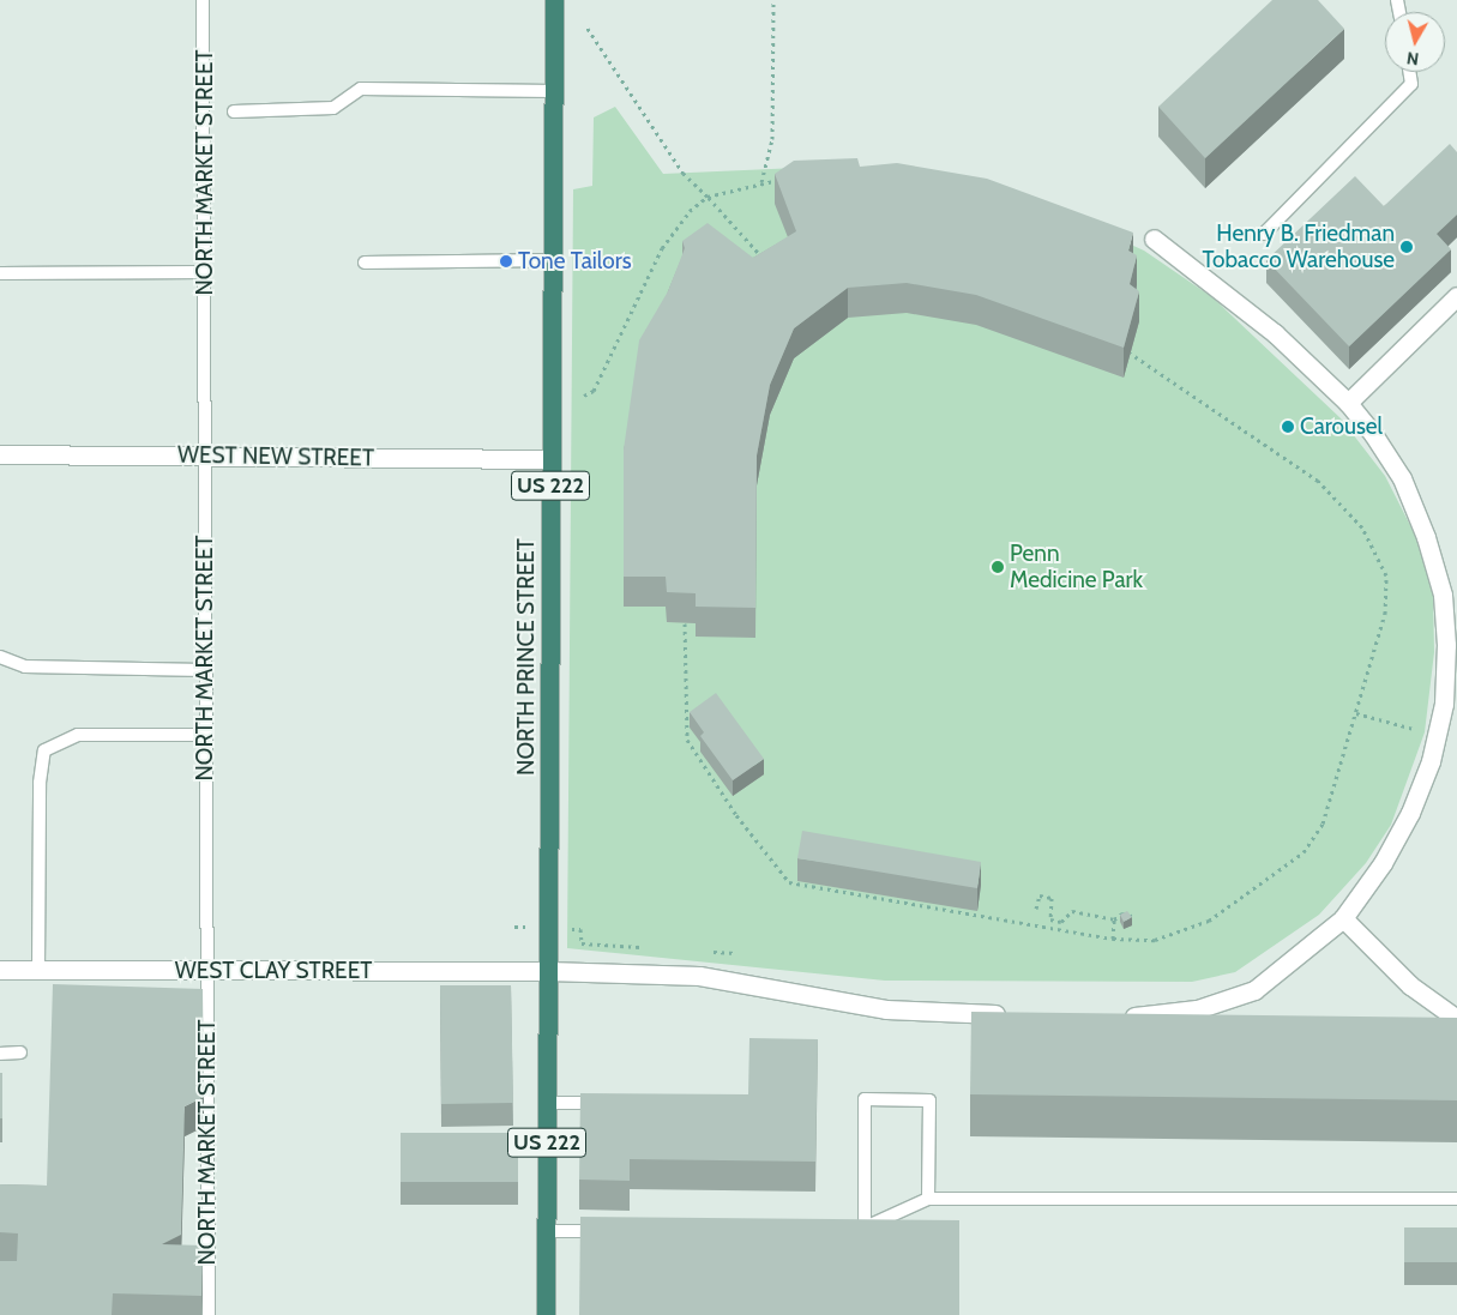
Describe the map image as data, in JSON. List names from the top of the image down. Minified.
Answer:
{"streets":{"highway":["US 222","NORTH PRINCE STREET"],"street":["WEST NEW STREET","WEST CLAY STREET"],"lane":["NORTH MARKET STREET"]},"crossings":[["NORTH MARKET STREET","WEST NEW STREET"],["NORTH MARKET STREET","WEST CLAY STREET"],["WEST NEW STREET","NORTH PRINCE STREET"],["NORTH PRINCE STREET","WEST CLAY STREET"]],"places":["Henry B. Friedman Tobacco Warehouse","Tone Tailors","Carousel","Penn Medicine Park"],"north":"bottom"}
